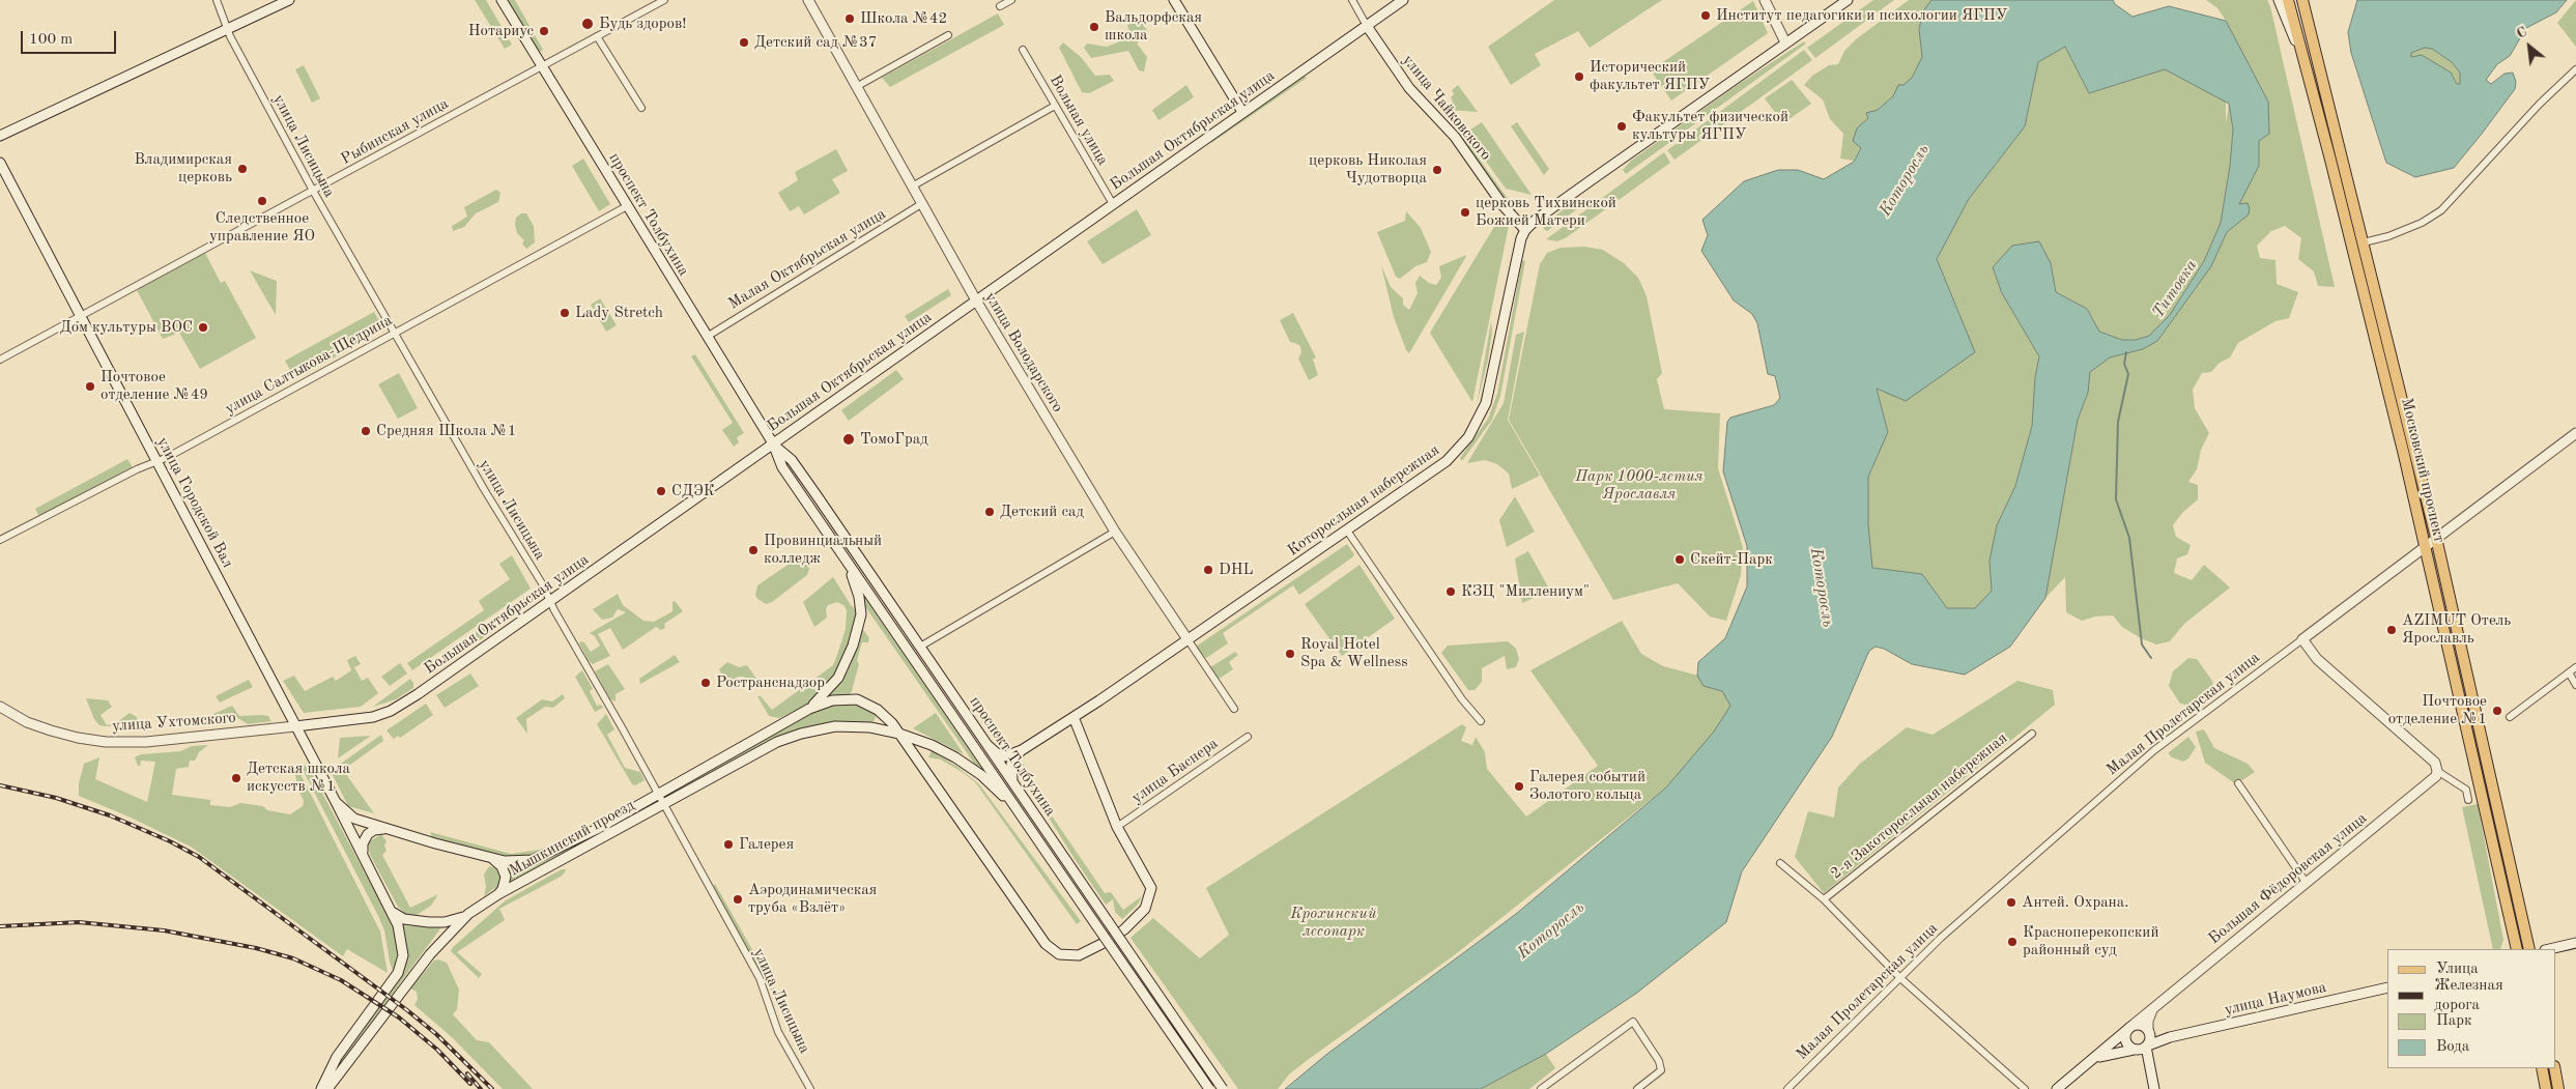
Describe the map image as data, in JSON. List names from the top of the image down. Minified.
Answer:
{"streets":{"main road":["улица Чайковского","Большая Октябрьская улица","проспект Толбухина","улица Володарского","Московский проспект","Которосльная набережная","улица Городской Вал","Малая Пролетарская улица","улица Ухтомского","Мышкинский проезд","Большая Фёдоровская улица","улица Наумова"],"street":["Вольная улица","Рыбинская улица","улица Лисицына","Малая Октябрьская улица","улица Салтыкова-Щедрина","улица Баснера","2-я Закоторосльная набережная"]},"crossings":[["улица Чайковского","Большая Октябрьская улица"],["улица Чайковского","Которосльная набережная"],["Вольная улица","Большая Октябрьская улица"],["Большая Октябрьская улица","улица Лисицына"],["Большая Октябрьская улица","проспект Толбухина"],["Большая Октябрьская улица","улица Володарского"],["Большая Октябрьская улица","улица Городской Вал"],["Большая Октябрьская улица","улица Ухтомского"],["Рыбинская улица","улица Лисицына"],["Рыбинская улица","проспект Толбухина"],["Рыбинская улица","улица Городской Вал"],["улица Лисицына","улица Салтыкова-Щедрина"],["улица Лисицына","Мышкинский проезд"],["проспект Толбухина","Малая Октябрьская улица"],["проспект Толбухина","улица Салтыкова-Щедрина"],["проспект Толбухина","Мышкинский проезд"],["Малая Октябрьская улица","улица Володарского"],["улица Володарского","Которосльная набережная"],["улица Салтыкова-Щедрина","улица Городской Вал"],["Московский проспект","Малая Пролетарская улица"],["улица Городской Вал","улица Ухтомского"],["улица Городской Вал","Мышкинский проезд"],["Большая Фёдоровская улица","улица Наумова"]],"water":["Которосль","Титовка"],"parks":["Парк 1000-летия Ярославля","Крохинский лесопарк"],"places":["Институт педагогики и психологии ЯГПУ","Школа №42","Будь здоров!","Вальдорфская школа","Нотариус","Детский сад №37","Исторический факультет ЯГПУ","Факультет физической культуры ЯГПУ","Владимирская церковь","церковь Николая Чудотворца","Следственное управление ЯО","церковь Тихвинской Божией Матери","Lady Stretch","Дом культуры ВОС","Почтовое отделение №49","Средняя Школа №1","ТомоГрад","СДЭК","Детский сад","Провинциальный колледж","Скейт-Парк","DHL","КЗЦ \"Миллениум\"","AZIMUT Отель Ярославль","Royal Hotel Spa & Wеllness","Ространснадзор","Почтовое отделение №1","Детская школа искусств №1","Галерея событий Золотого кольца","Галерея","Аэродинамическая труба «Взлёт»","Антей. Охрана.","Красноперекопский районный суд"],"legend":["Улица","Железная дорога","Парк","Вода"],"scale_bar":"100 m","north":"top left"}
